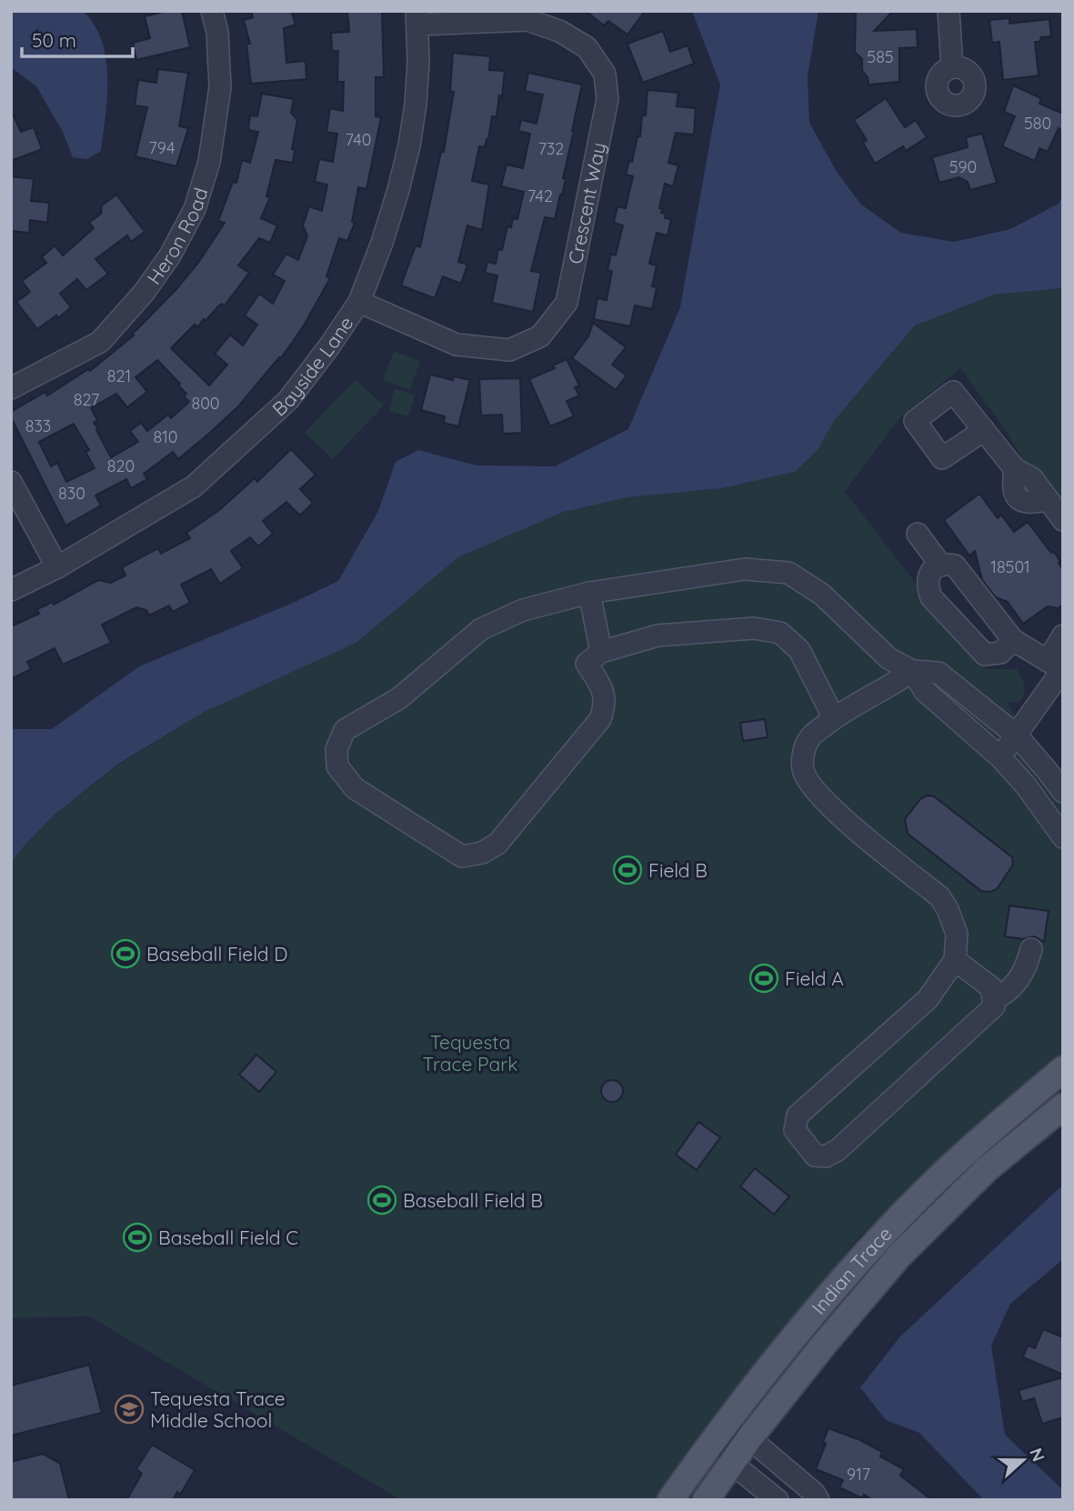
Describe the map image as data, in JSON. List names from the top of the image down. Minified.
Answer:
{"streets":{"main road":["Indian Trace"],"street":["Crescent Way","Heron Road","Bayside Lane"]},"crossings":[["Crescent Way","Bayside Lane"]],"parks":["Tequesta Trace Park"],"places":{"sports":["Field B","Baseball Field D","Field A","Baseball Field B","Baseball Field C"],"school or university":["Tequesta Trace Middle School"]},"house_numbers":["585","580","740","794","732","590","742","821","827","800","833","810","820","830","18501","917"],"scale_bar":"50 m","north":"right"}
